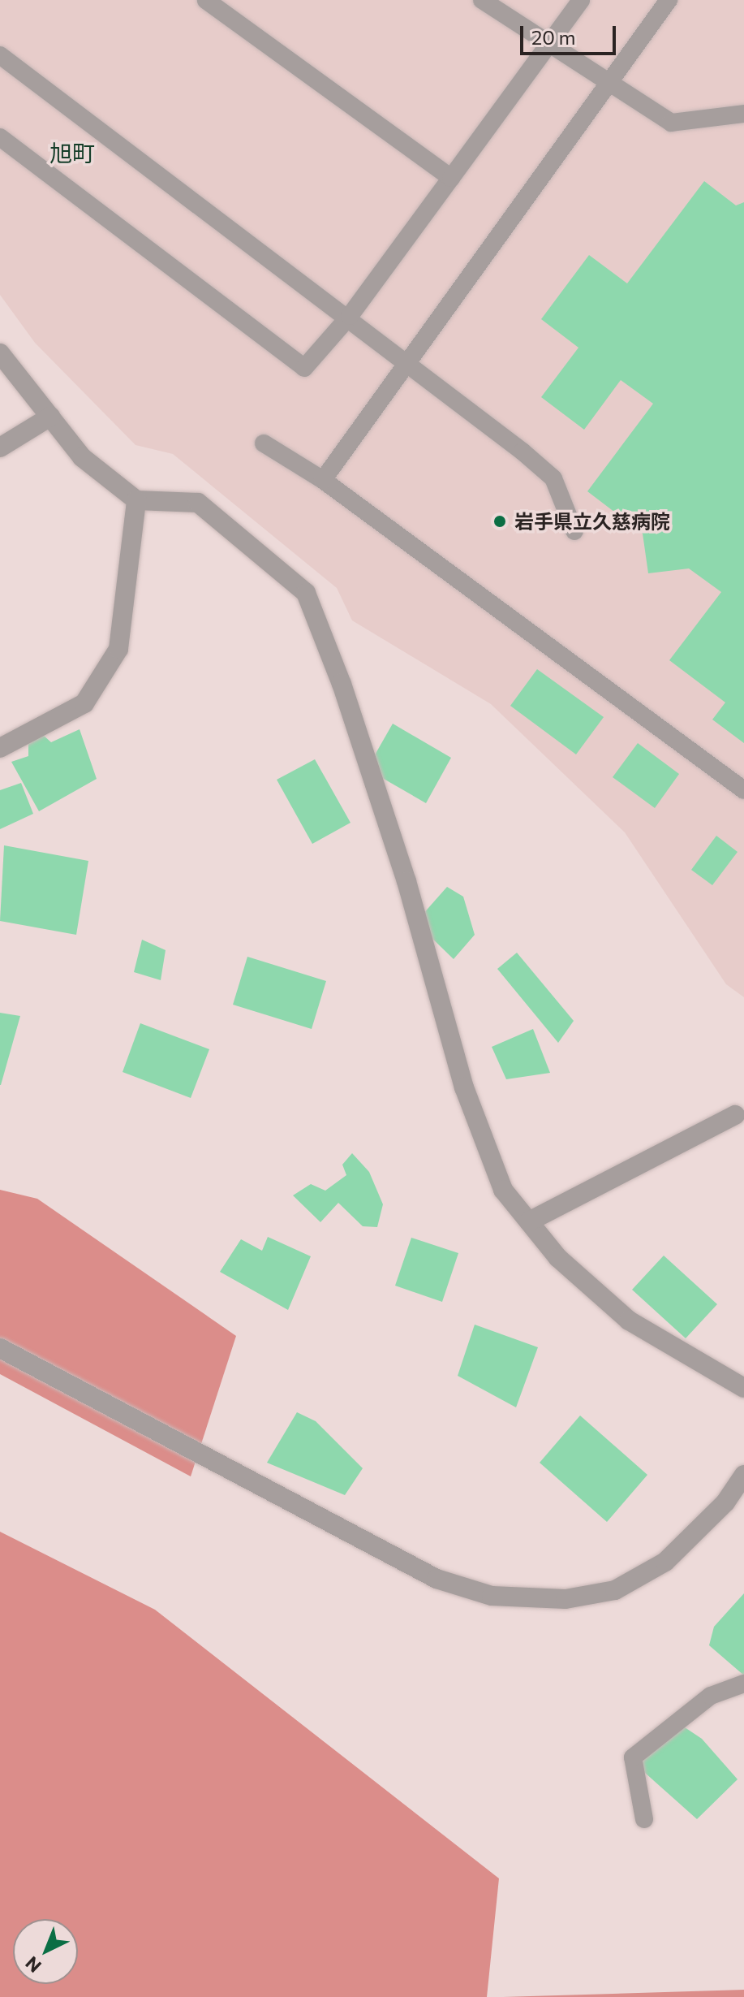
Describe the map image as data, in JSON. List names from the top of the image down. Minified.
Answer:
{"districts":["旭町"],"places":["岩手県立久慈病院"],"scale_bar":"20 m","north":"bottom left"}
